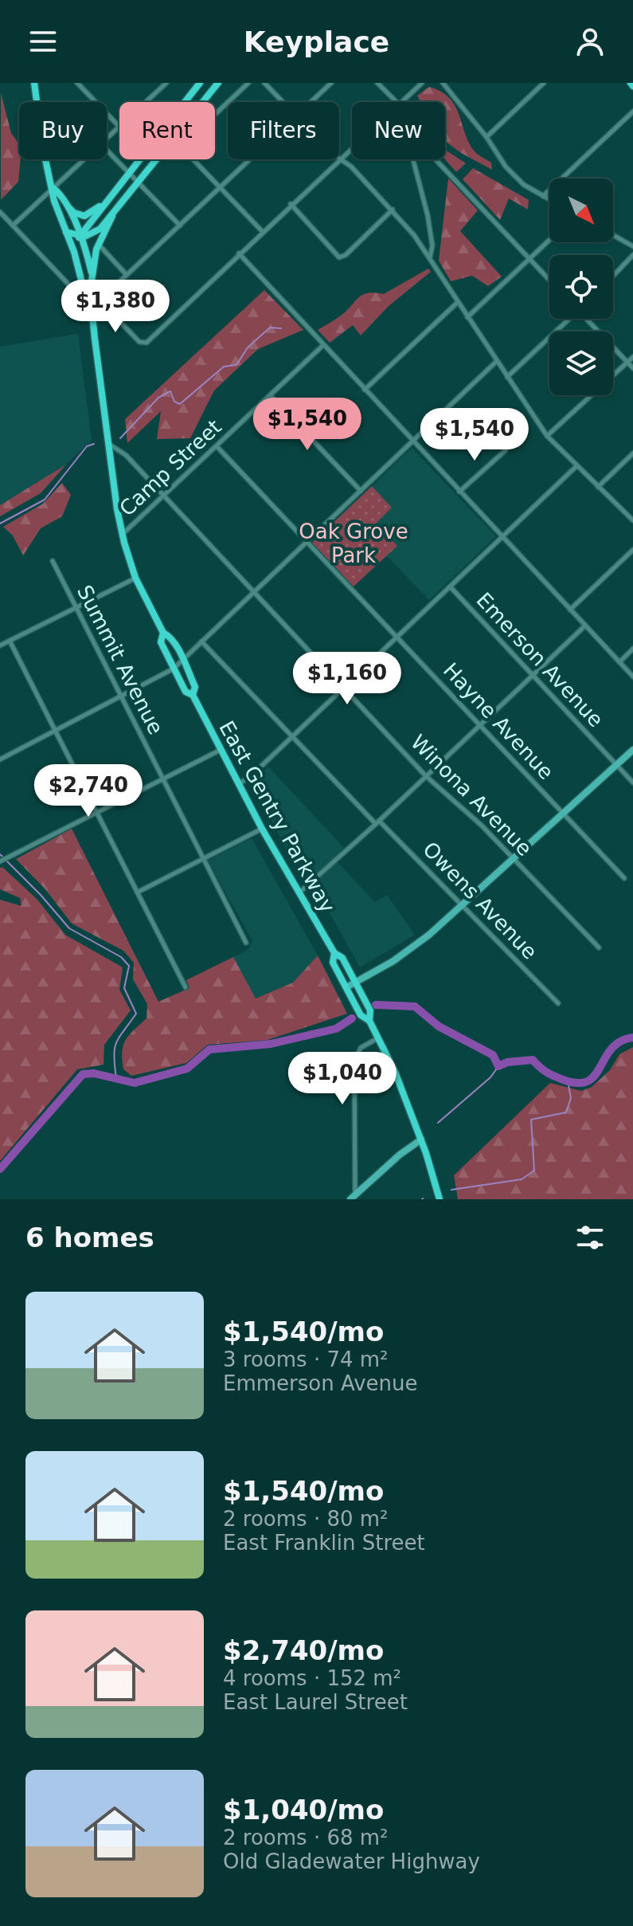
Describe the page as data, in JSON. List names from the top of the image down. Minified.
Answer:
{"streets":{"main road":["East Gentry Parkway"],"street":["Camp Street","Summit Avenue","Emerson Avenue","Hayne Avenue","Winona Avenue","Owens Avenue"]},"crossings":[["Camp Street","Hayne Avenue"],["Camp Street","Winona Avenue"],["Camp Street","East Gentry Parkway"],["Winona Avenue","East Gentry Parkway"]],"parks":["Oak Grove Park"],"north":"bottom right","page":{"header":"Keyplace","chip":["Buy","Rent","Filters","New"],"price":["$1,380","$1,540","$1,540","$1,160","$2,740","$1,040"],"heading":"6 homes","list":[{"name":"$1,540/mo","note":"3 rooms · 74 m² · Emmerson Avenue"},{"name":"$1,540/mo","note":"2 rooms · 80 m² · East Franklin Street"},{"name":"$2,740/mo","note":"4 rooms · 152 m² · East Laurel Street"},{"name":"$1,040/mo","note":"2 rooms · 68 m² · Old Gladewater Highway"}]}}
